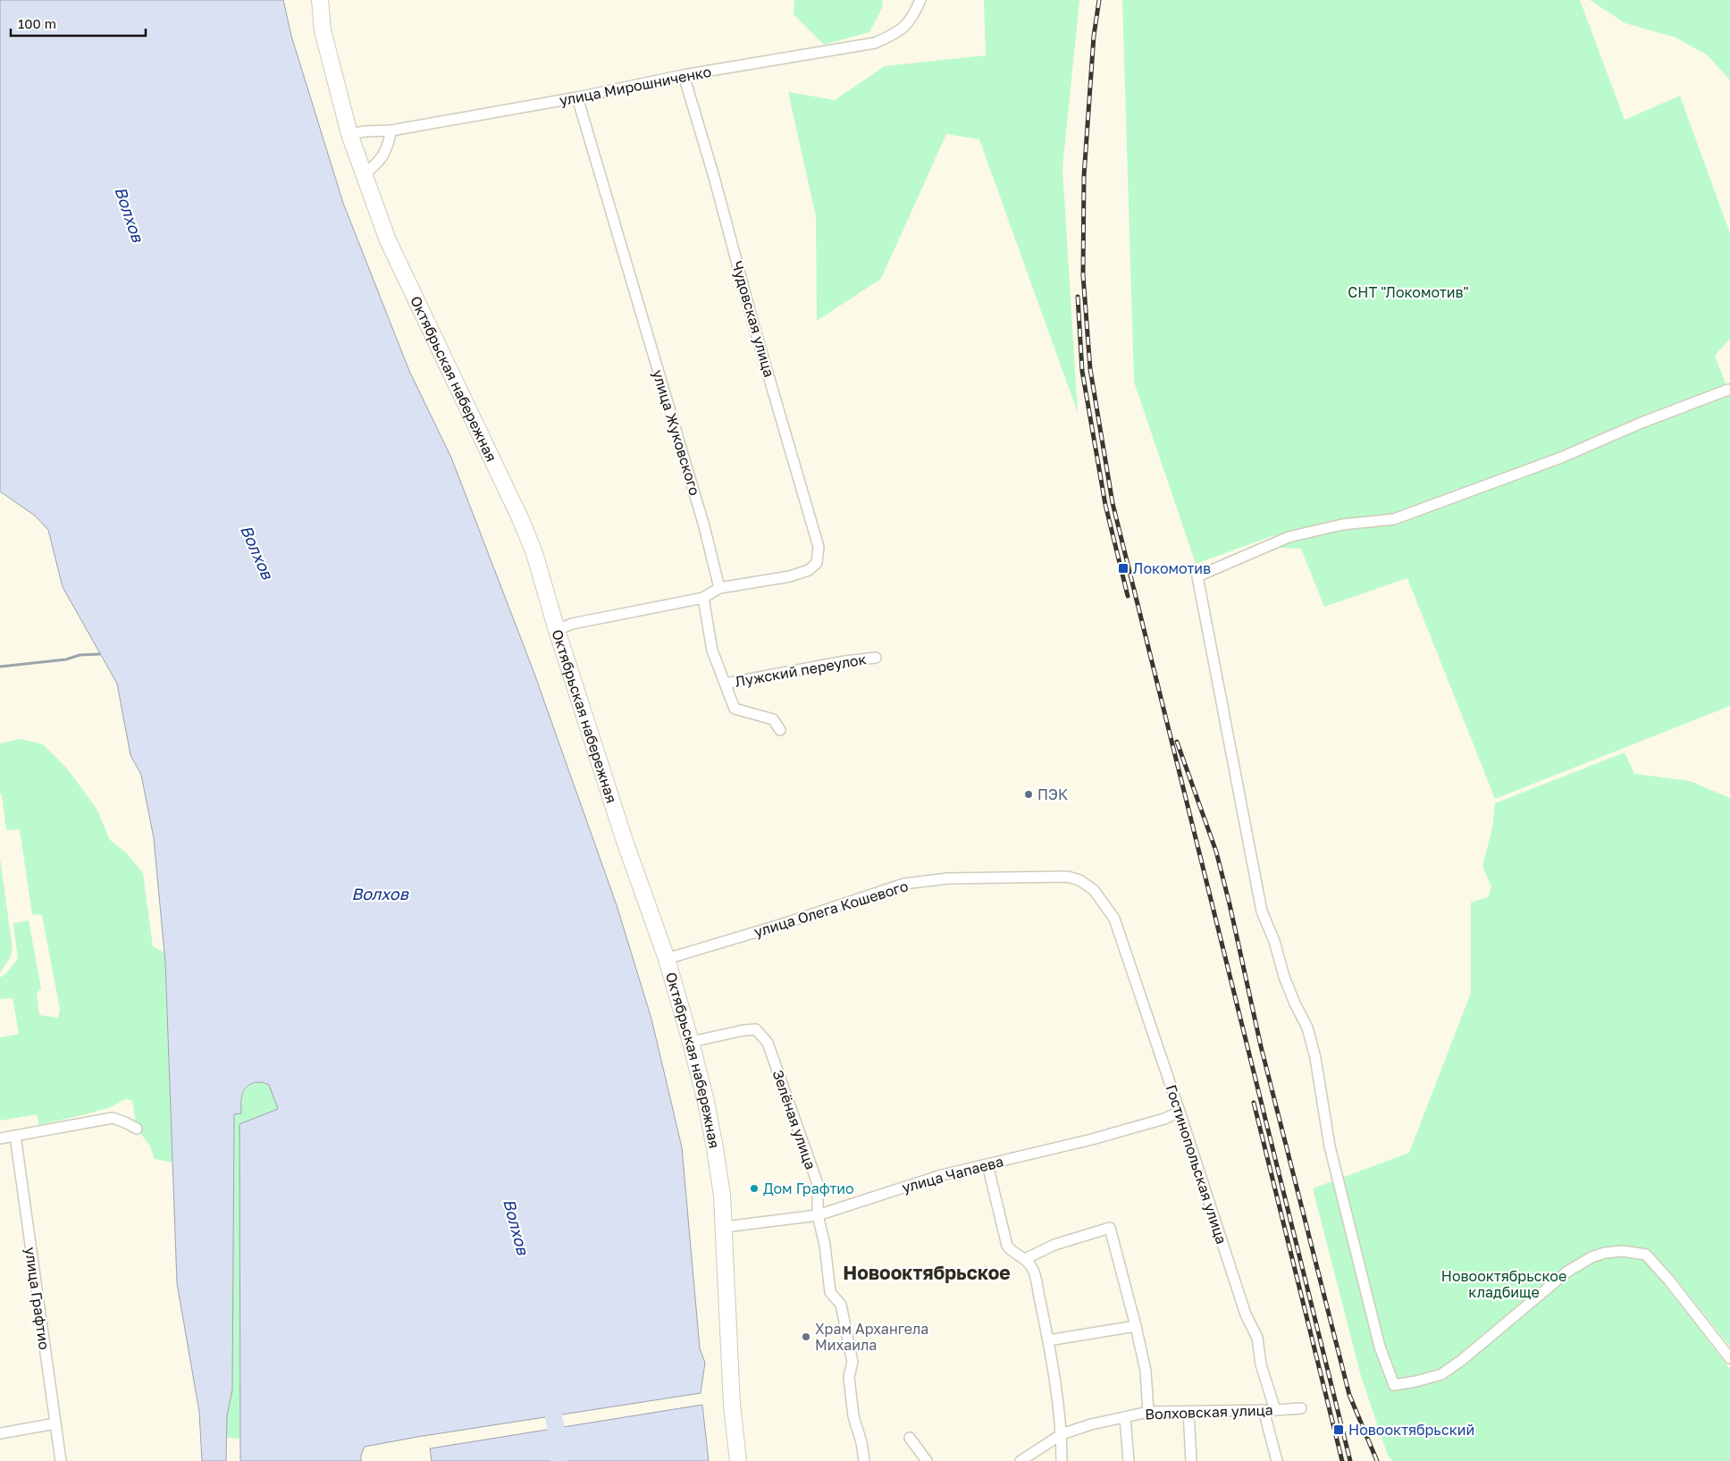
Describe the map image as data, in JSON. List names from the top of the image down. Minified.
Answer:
{"streets":{"main road":["Октябрьская набережная"],"street":["улица Мирошниченко","Чудовская улица","улица Жуковского","Лужский переулок","улица Олега Кошевого","Зелёная улица","Гостинопольская улица","улица Чапаева","улица Графтио","Волховская улица"]},"crossings":[["улица Мирошниченко","Чудовская улица"],["улица Мирошниченко","Октябрьская набережная"],["улица Мирошниченко","улица Жуковского"],["Чудовская улица","улица Жуковского"],["Октябрьская набережная","улица Олега Кошевого"],["Октябрьская набережная","Зелёная улица"],["Октябрьская набережная","улица Чапаева"],["улица Олега Кошевого","Гостинопольская улица"],["Зелёная улица","улица Чапаева"],["Гостинопольская улица","улица Чапаева"],["Гостинопольская улица","Волховская улица"]],"districts":["Новооктябрьское"],"water":["Волхов"],"parks":["СНТ \"Локомотив\"","Новооктябрьское кладбище"],"places":{"transit":["Локомотив","Новооктябрьский"],"other":["ПЭК","Дом Графтио","Храм Архангела Михаила"]},"scale_bar":"100 m"}
